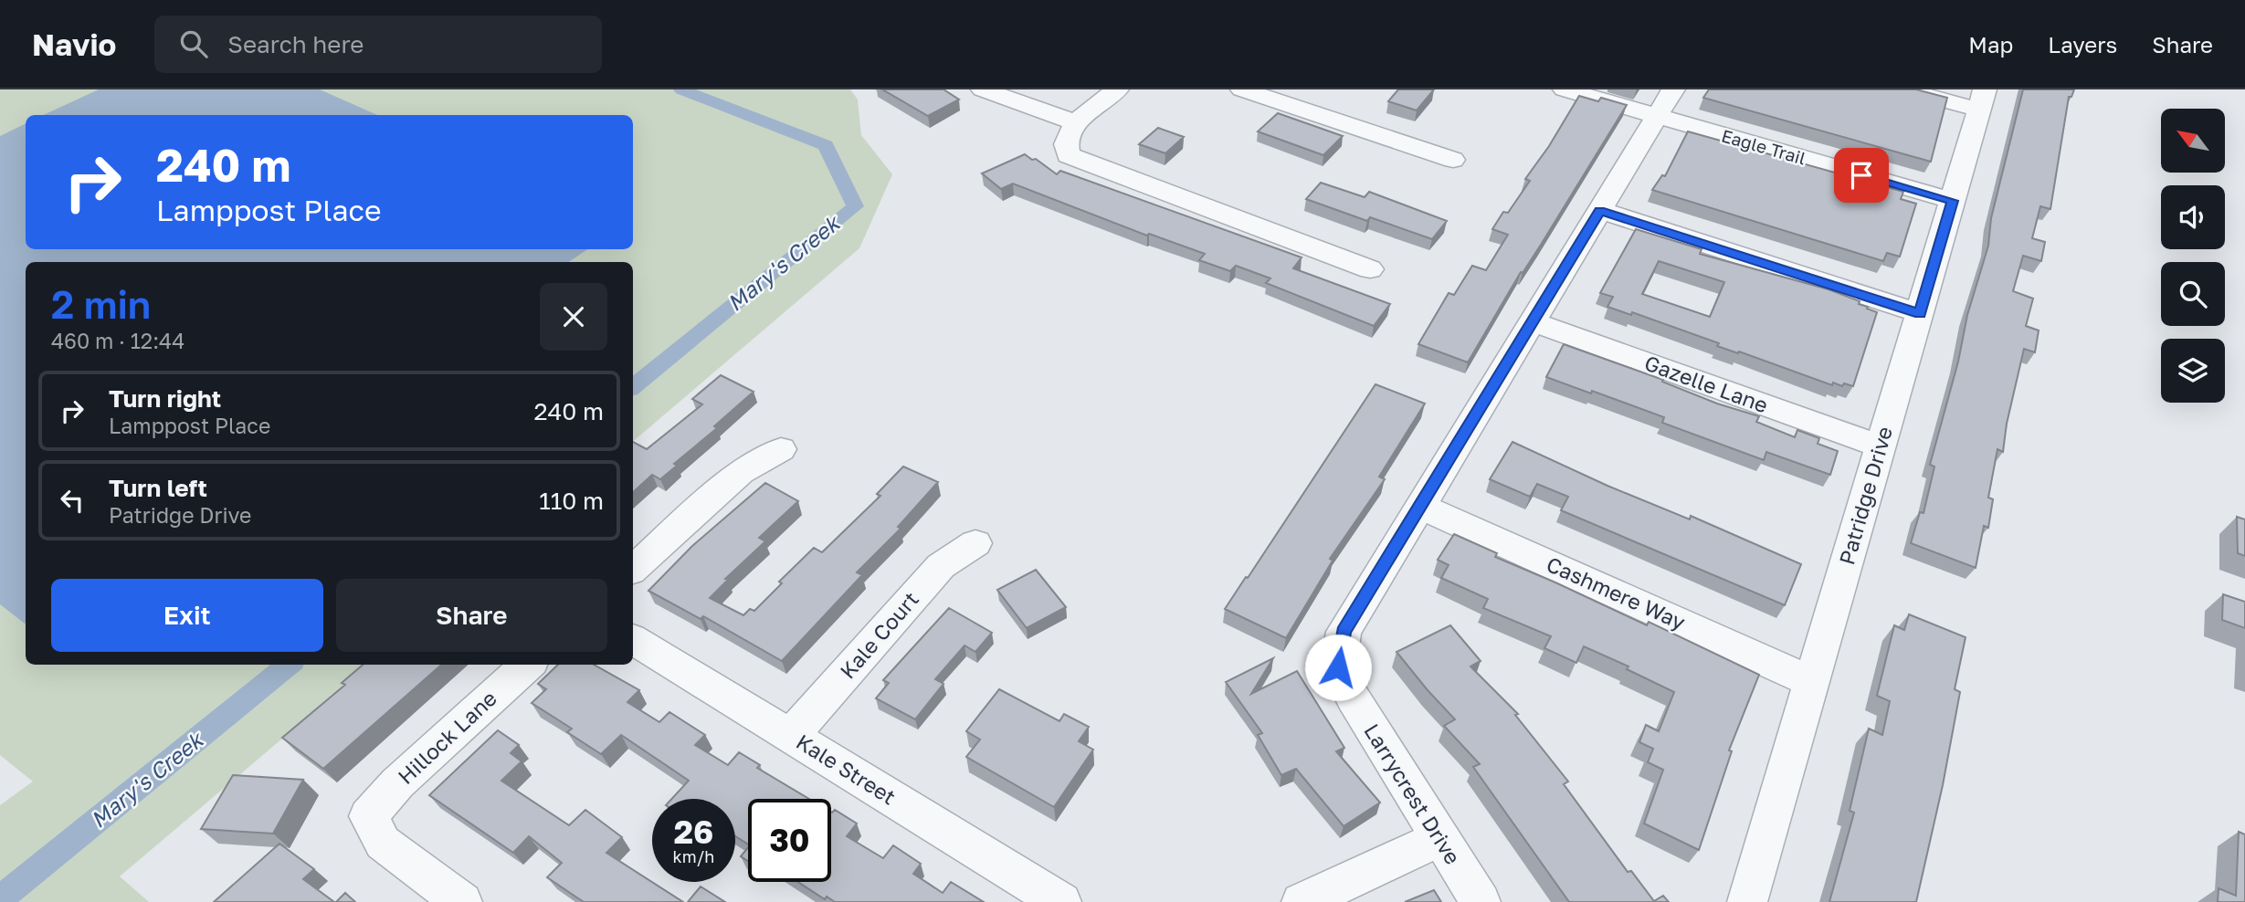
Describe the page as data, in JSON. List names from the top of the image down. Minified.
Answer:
{"streets":{"street":["Eagle Trail","Gazelle Lane","Patridge Drive","Cashmere Way","Kale Court","Hillock Lane","Kale Street","Larrycrest Drive"]},"crossings":[["Eagle Trail","Patridge Drive"],["Eagle Trail","Larrycrest Drive"],["Gazelle Lane","Patridge Drive"],["Gazelle Lane","Larrycrest Drive"],["Patridge Drive","Cashmere Way"],["Cashmere Way","Larrycrest Drive"],["Kale Court","Kale Street"]],"water":["Mary's Creek"],"north":"top left","page":{"header":"Navio","search":"Search here","nav":["Map","Layers","Share"],"turn":["240 m","Lamppost Place"],"heading":["2 min","460 m · 12:44"],"list":[{"name":"Turn right","note":"Lamppost Place","value":"240 m"},{"name":"Turn left","note":"Patridge Drive","value":"110 m"}],"buttons":["Exit","Share"],"speed":"26 km/h","limit":"30"}}
